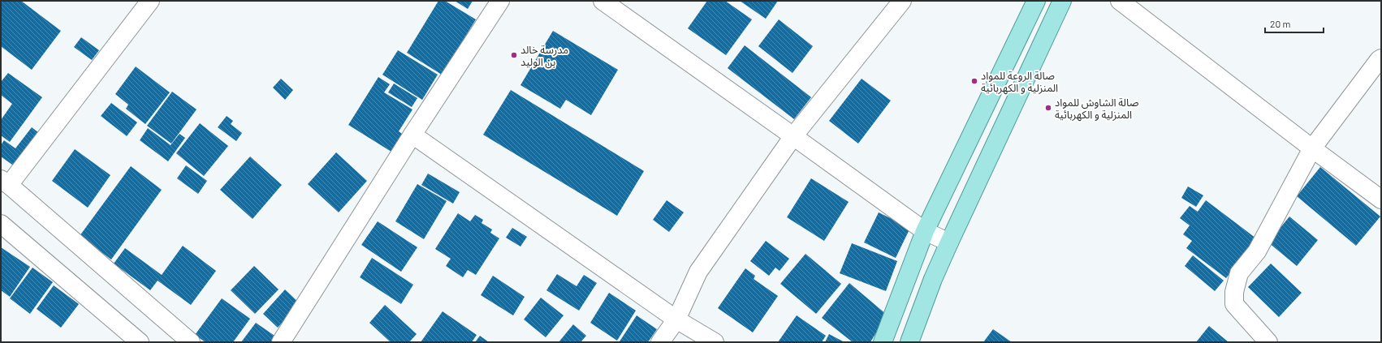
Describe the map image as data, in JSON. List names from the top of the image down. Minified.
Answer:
{"places":["مدرسة خالد بن الوليد","صالة الروعة للمواد المنزلية و الكهربائية","صالة الشاوش للمواد المنزلية و الكهربائية"],"scale_bar":"20 m"}
